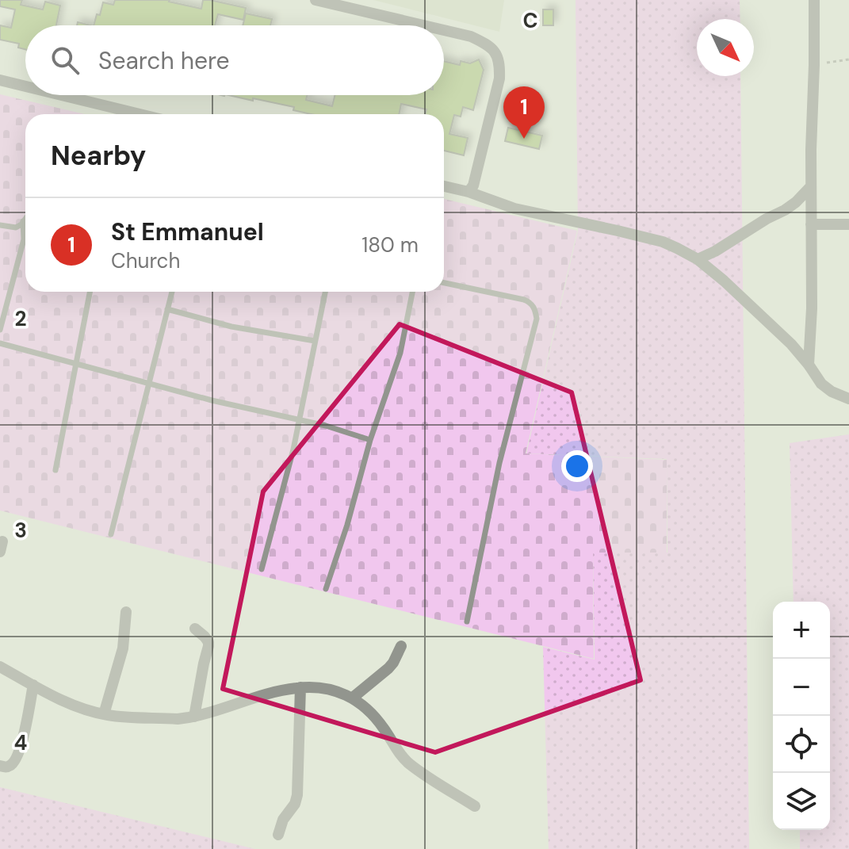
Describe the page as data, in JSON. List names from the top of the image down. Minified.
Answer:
{"north":"bottom right","page":{"search":"Search here","pins":"1","heading":"Nearby","list":[{"mark":"1","name":"St Emmanuel","note":"Church","value":"180 m"}],"map_buttons":["+","−"]},"grid":{"columns":["C"],"rows":["2","3","4"]}}
